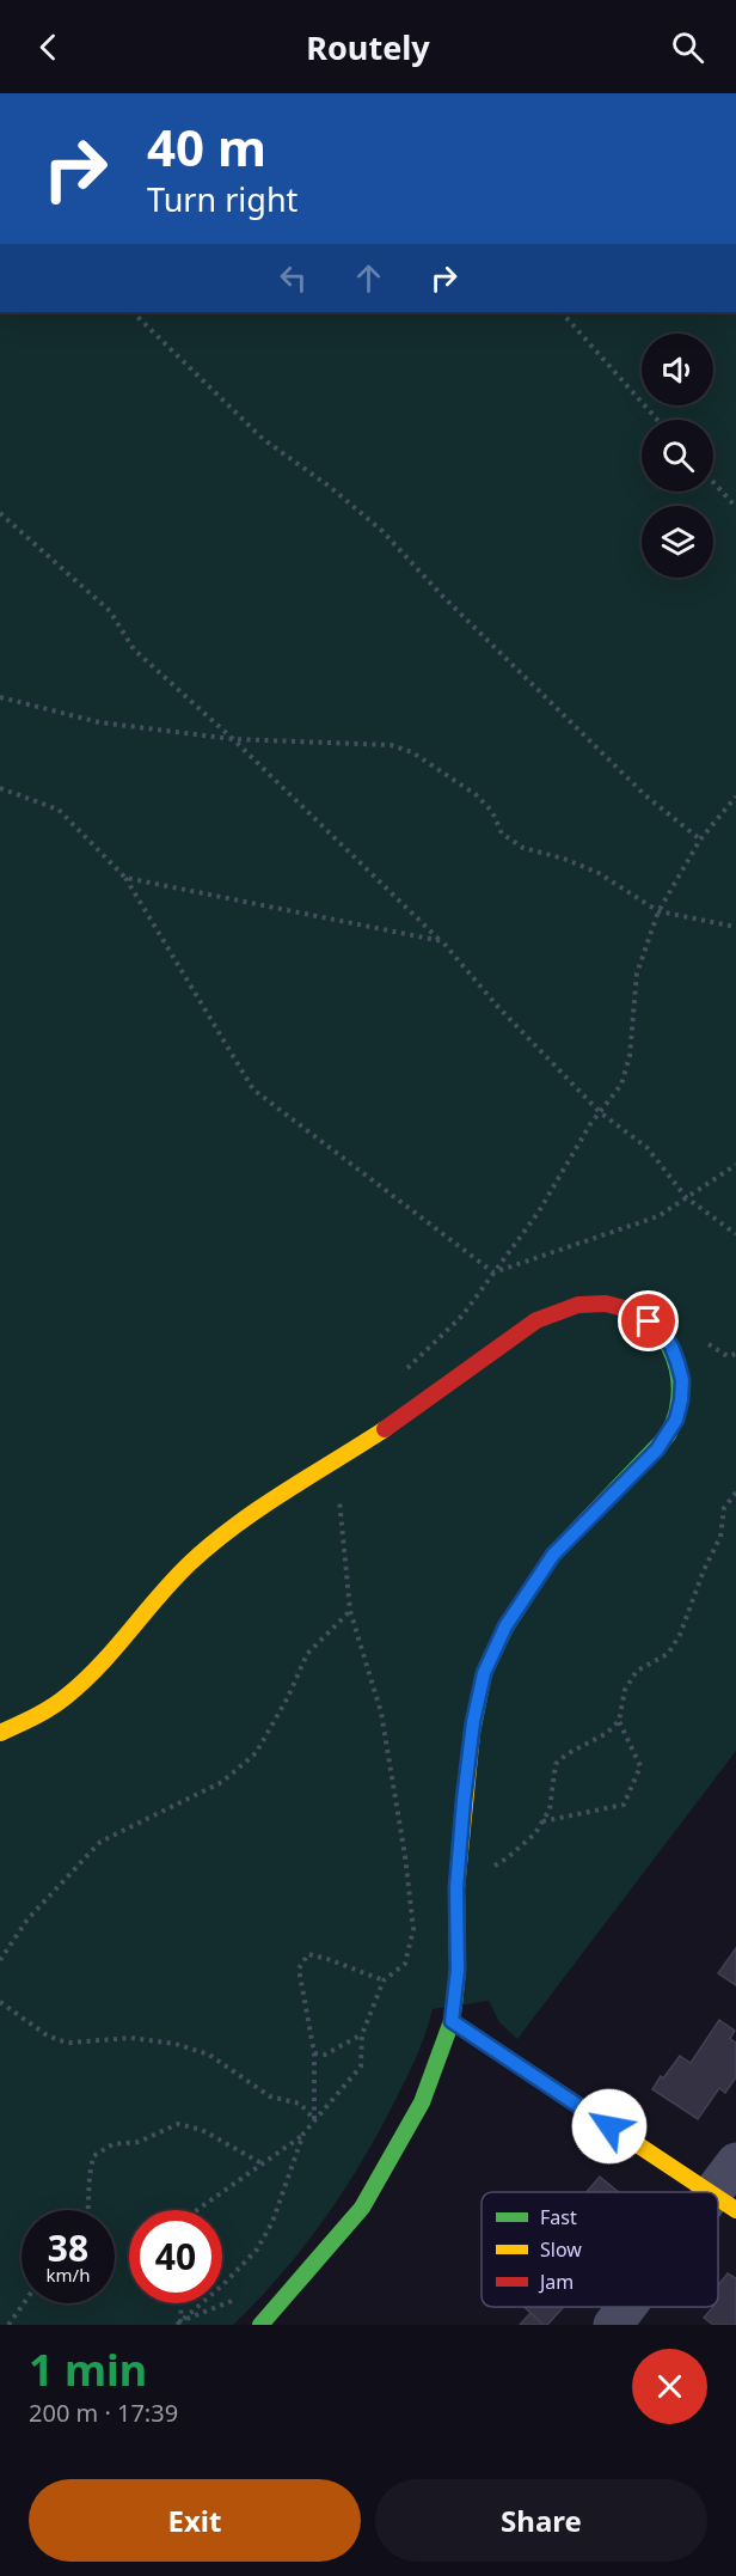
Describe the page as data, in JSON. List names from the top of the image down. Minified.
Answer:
{"legend":["Fast","Slow","Jam"],"page":{"header":"Routely","turn":["40 m","Turn right"],"speed":"38 km/h","limit":"40","heading":["1 min","200 m · 17:39"],"buttons":["Exit","Share"]}}
